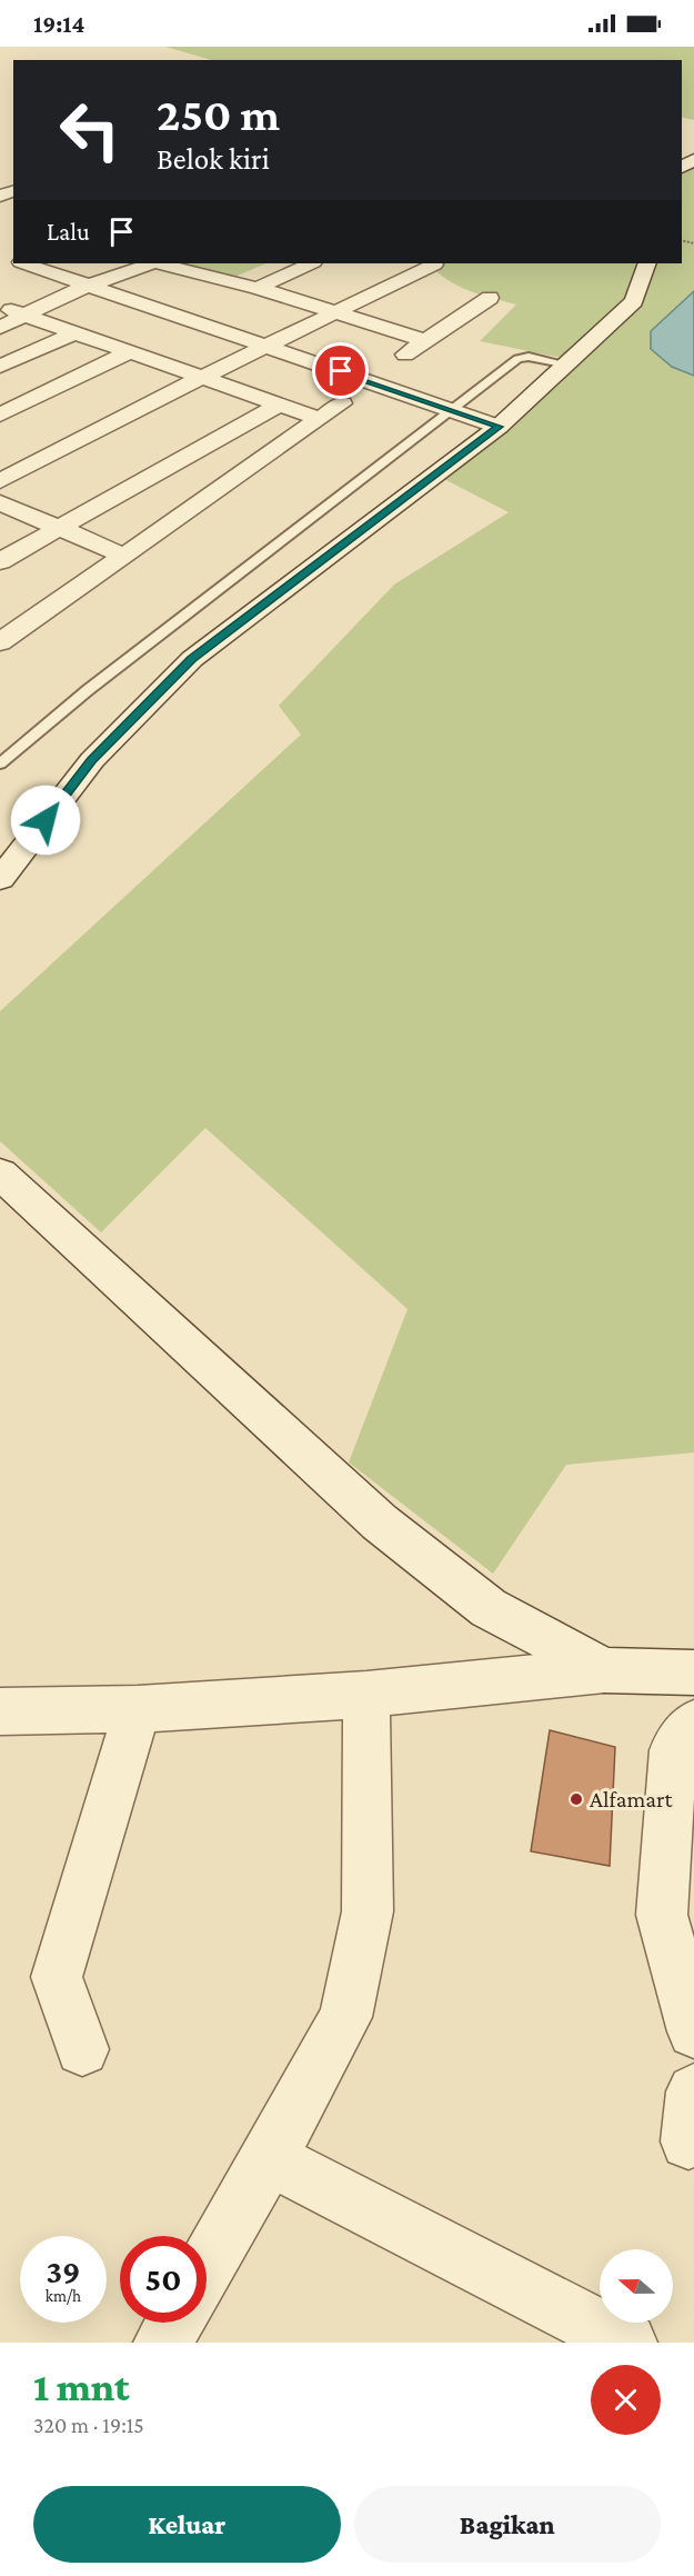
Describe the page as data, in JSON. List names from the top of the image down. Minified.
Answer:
{"places":["Alfamart"],"north":"left","page":{"status":"19:14","turn":["250 m","Belok kiri"],"then":"Lalu","speed":"39 km/h","limit":"50","heading":["1 mnt","320 m · 19:15"],"buttons":["Keluar","Bagikan"]}}
